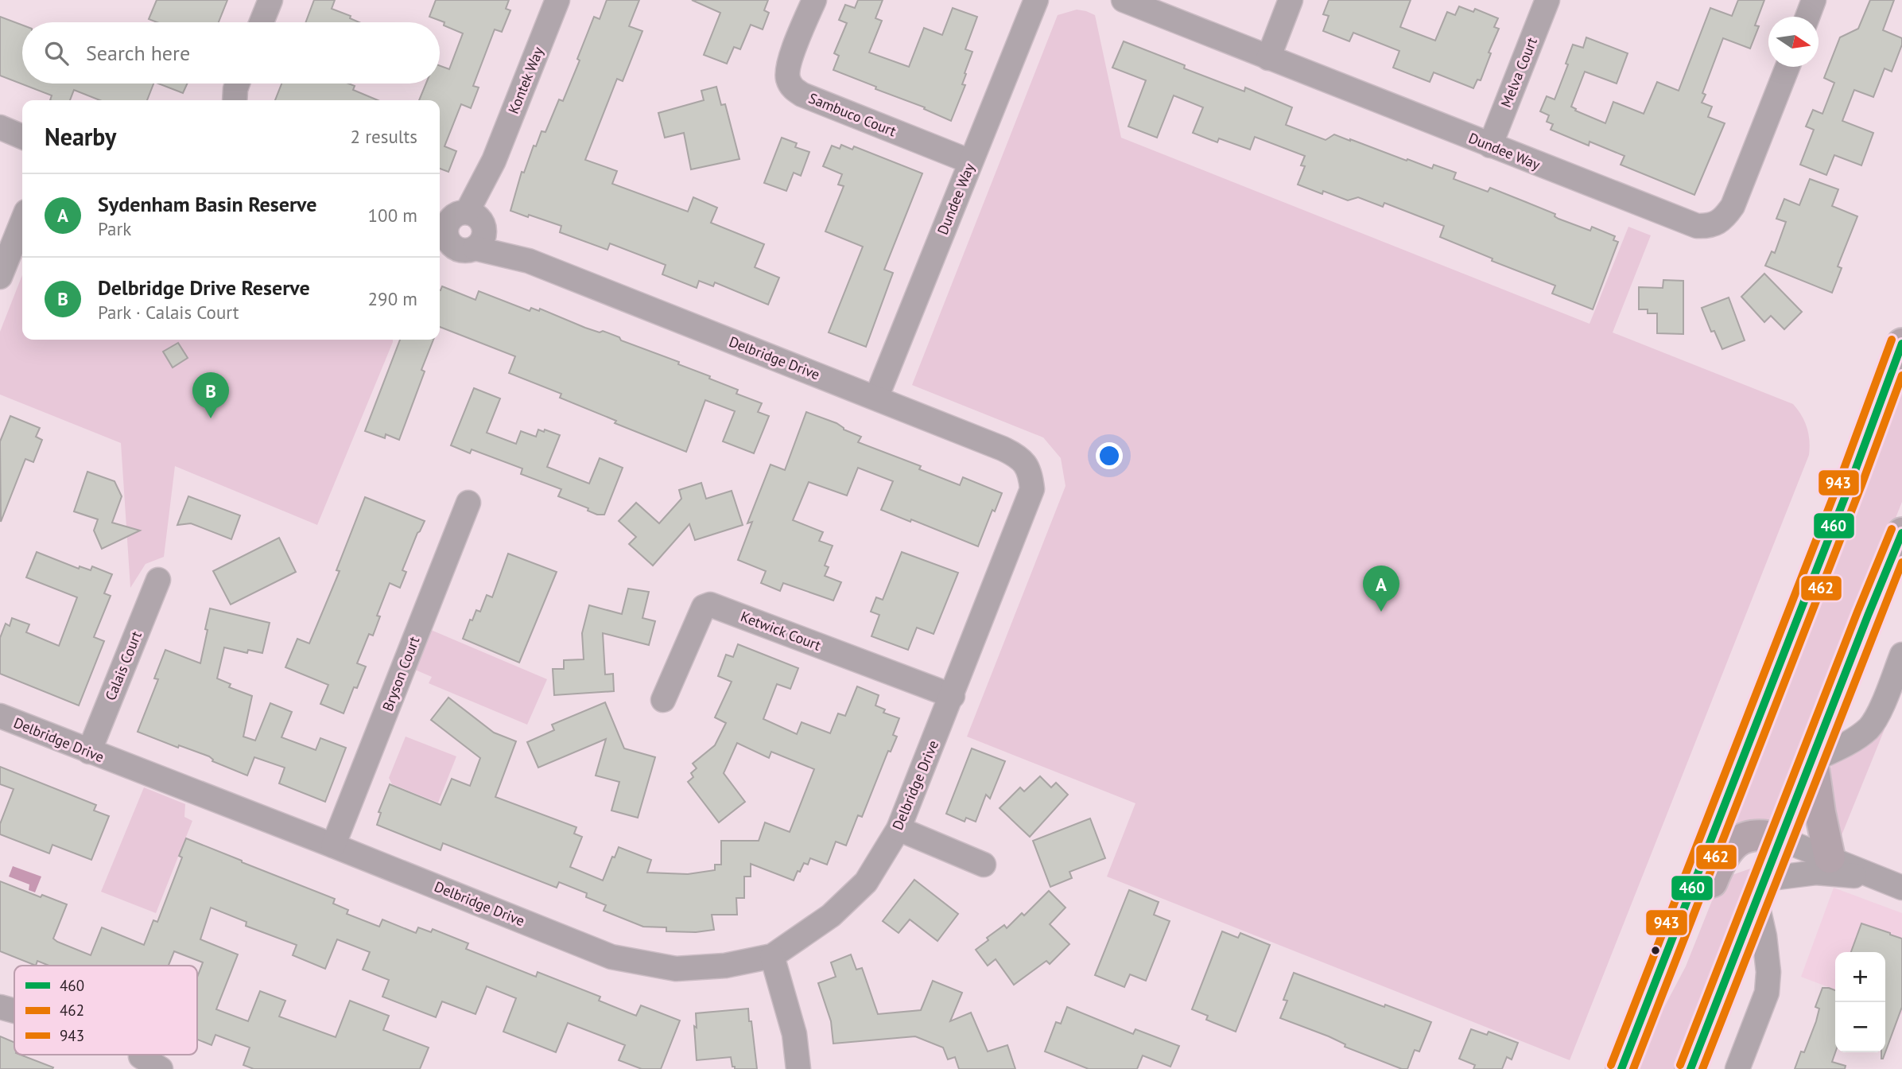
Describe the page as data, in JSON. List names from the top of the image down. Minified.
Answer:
{"streets":{"street":["Melva Court","Kontek Way","Sambuco Court","Dundee Way","Delbridge Drive","Ketwick Court","Calais Court","Bryson Court"]},"crossings":[["Melva Court","Dundee Way"],["Kontek Way","Delbridge Drive"],["Sambuco Court","Dundee Way"],["Dundee Way","Delbridge Drive"],["Delbridge Drive","Ketwick Court"],["Delbridge Drive","Calais Court"],["Delbridge Drive","Bryson Court"]],"lines":["transit line 943","transit line 460","transit line 462"],"legend":["460","462","943"],"north":"right","page":{"search":"Search here","heading":["Nearby","2 results"],"list":[{"mark":"A","name":"Sydenham Basin Reserve","note":"Park","value":"100 m"},{"mark":"B","name":"Delbridge Drive Reserve","note":"Park · Calais Court","value":"290 m"}],"pins":["B","A"],"map_buttons":["+","−"]}}
